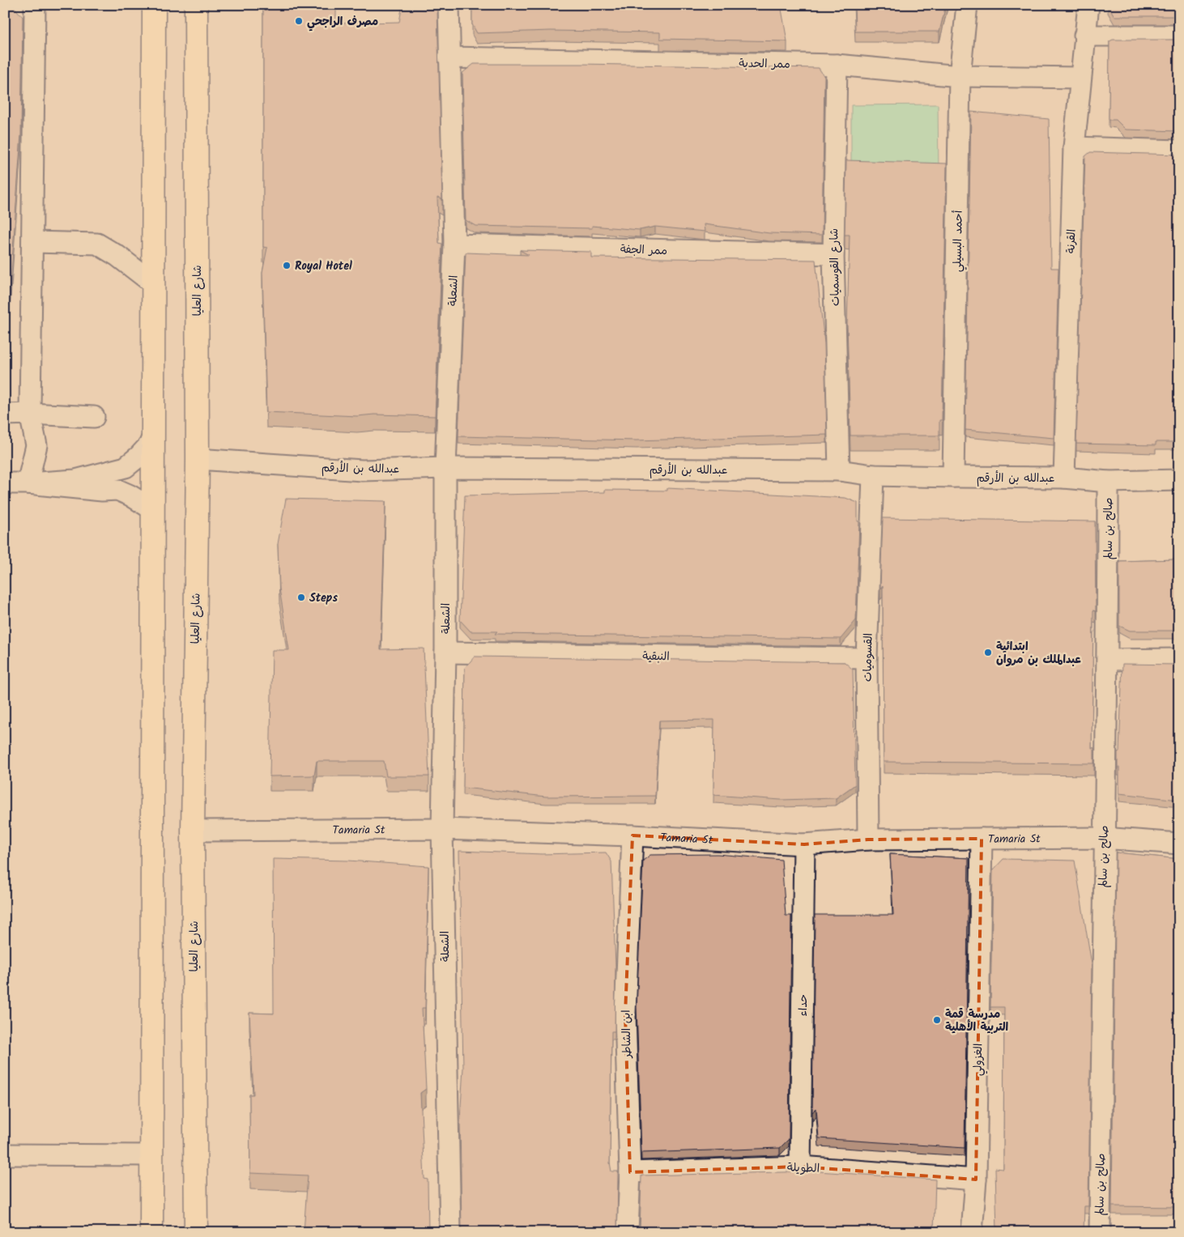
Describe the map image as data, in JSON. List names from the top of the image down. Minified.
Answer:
{"streets":{"main road":["شارع العليا"],"street":["ممر الحدبة","أحمد البسيلي","القرنة","ممر الجفة","شارع القوسميات","الشعلة","عبدالله بن الأرقم","صالح بن سالم","النبقية","القسوميات","Tamaria St","حداء","ابن الشاطر","الغزولي","الطويلة"]},"crossings":[["ممر الحدبة","أحمد البسيلي"],["ممر الحدبة","القرنة"],["ممر الحدبة","شارع القوسميات"],["ممر الحدبة","الشعلة"],["أحمد البسيلي","عبدالله بن الأرقم"],["القرنة","عبدالله بن الأرقم"],["ممر الجفة","شارع القوسميات"],["ممر الجفة","الشعلة"],["شارع القوسميات","عبدالله بن الأرقم"],["شارع العليا","عبدالله بن الأرقم"],["شارع العليا","Tamaria St"],["الشعلة","عبدالله بن الأرقم"],["الشعلة","النبقية"],["الشعلة","Tamaria St"],["عبدالله بن الأرقم","صالح بن سالم"],["عبدالله بن الأرقم","القسوميات"],["صالح بن سالم","Tamaria St"],["النبقية","القسوميات"],["القسوميات","Tamaria St"],["Tamaria St","حداء"],["Tamaria St","ابن الشاطر"],["Tamaria St","الغزولي"],["حداء","الطويلة"],["ابن الشاطر","الطويلة"],["الغزولي","الطويلة"]],"places":["مصرف الراجحي","Royal Hotel","Steps","ابتدائية عبدالملك بن مروان","مدرسة قمة التربية الأهلية"]}
